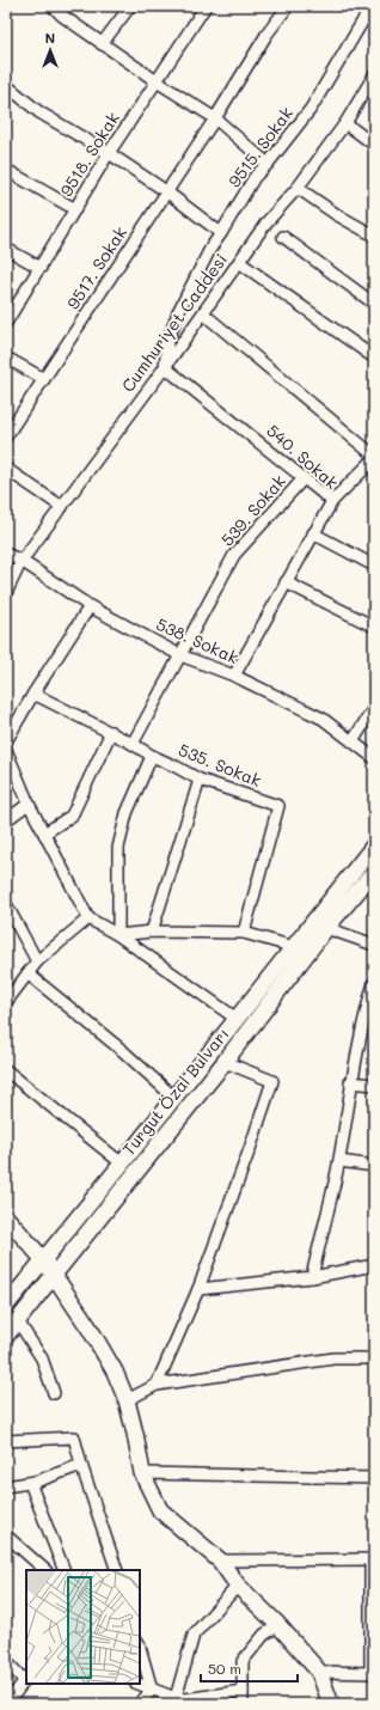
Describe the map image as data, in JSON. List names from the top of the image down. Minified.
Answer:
{"streets":{"street":["9515. Sokak","9518. Sokak","9517. Sokak","Cumhuriyet Caddesi","540. Sokak","539. Sokak","538. Sokak","535. Sokak","Turgut Özal Bulvarı"]},"crossings":[["9515. Sokak","Cumhuriyet Caddesi"],["9515. Sokak","540. Sokak"],["Cumhuriyet Caddesi","540. Sokak"],["Cumhuriyet Caddesi","538. Sokak"],["540. Sokak","539. Sokak"],["540. Sokak","538. Sokak"],["539. Sokak","538. Sokak"],["539. Sokak","535. Sokak"]],"scale_bar":"50 m","north":"top"}
